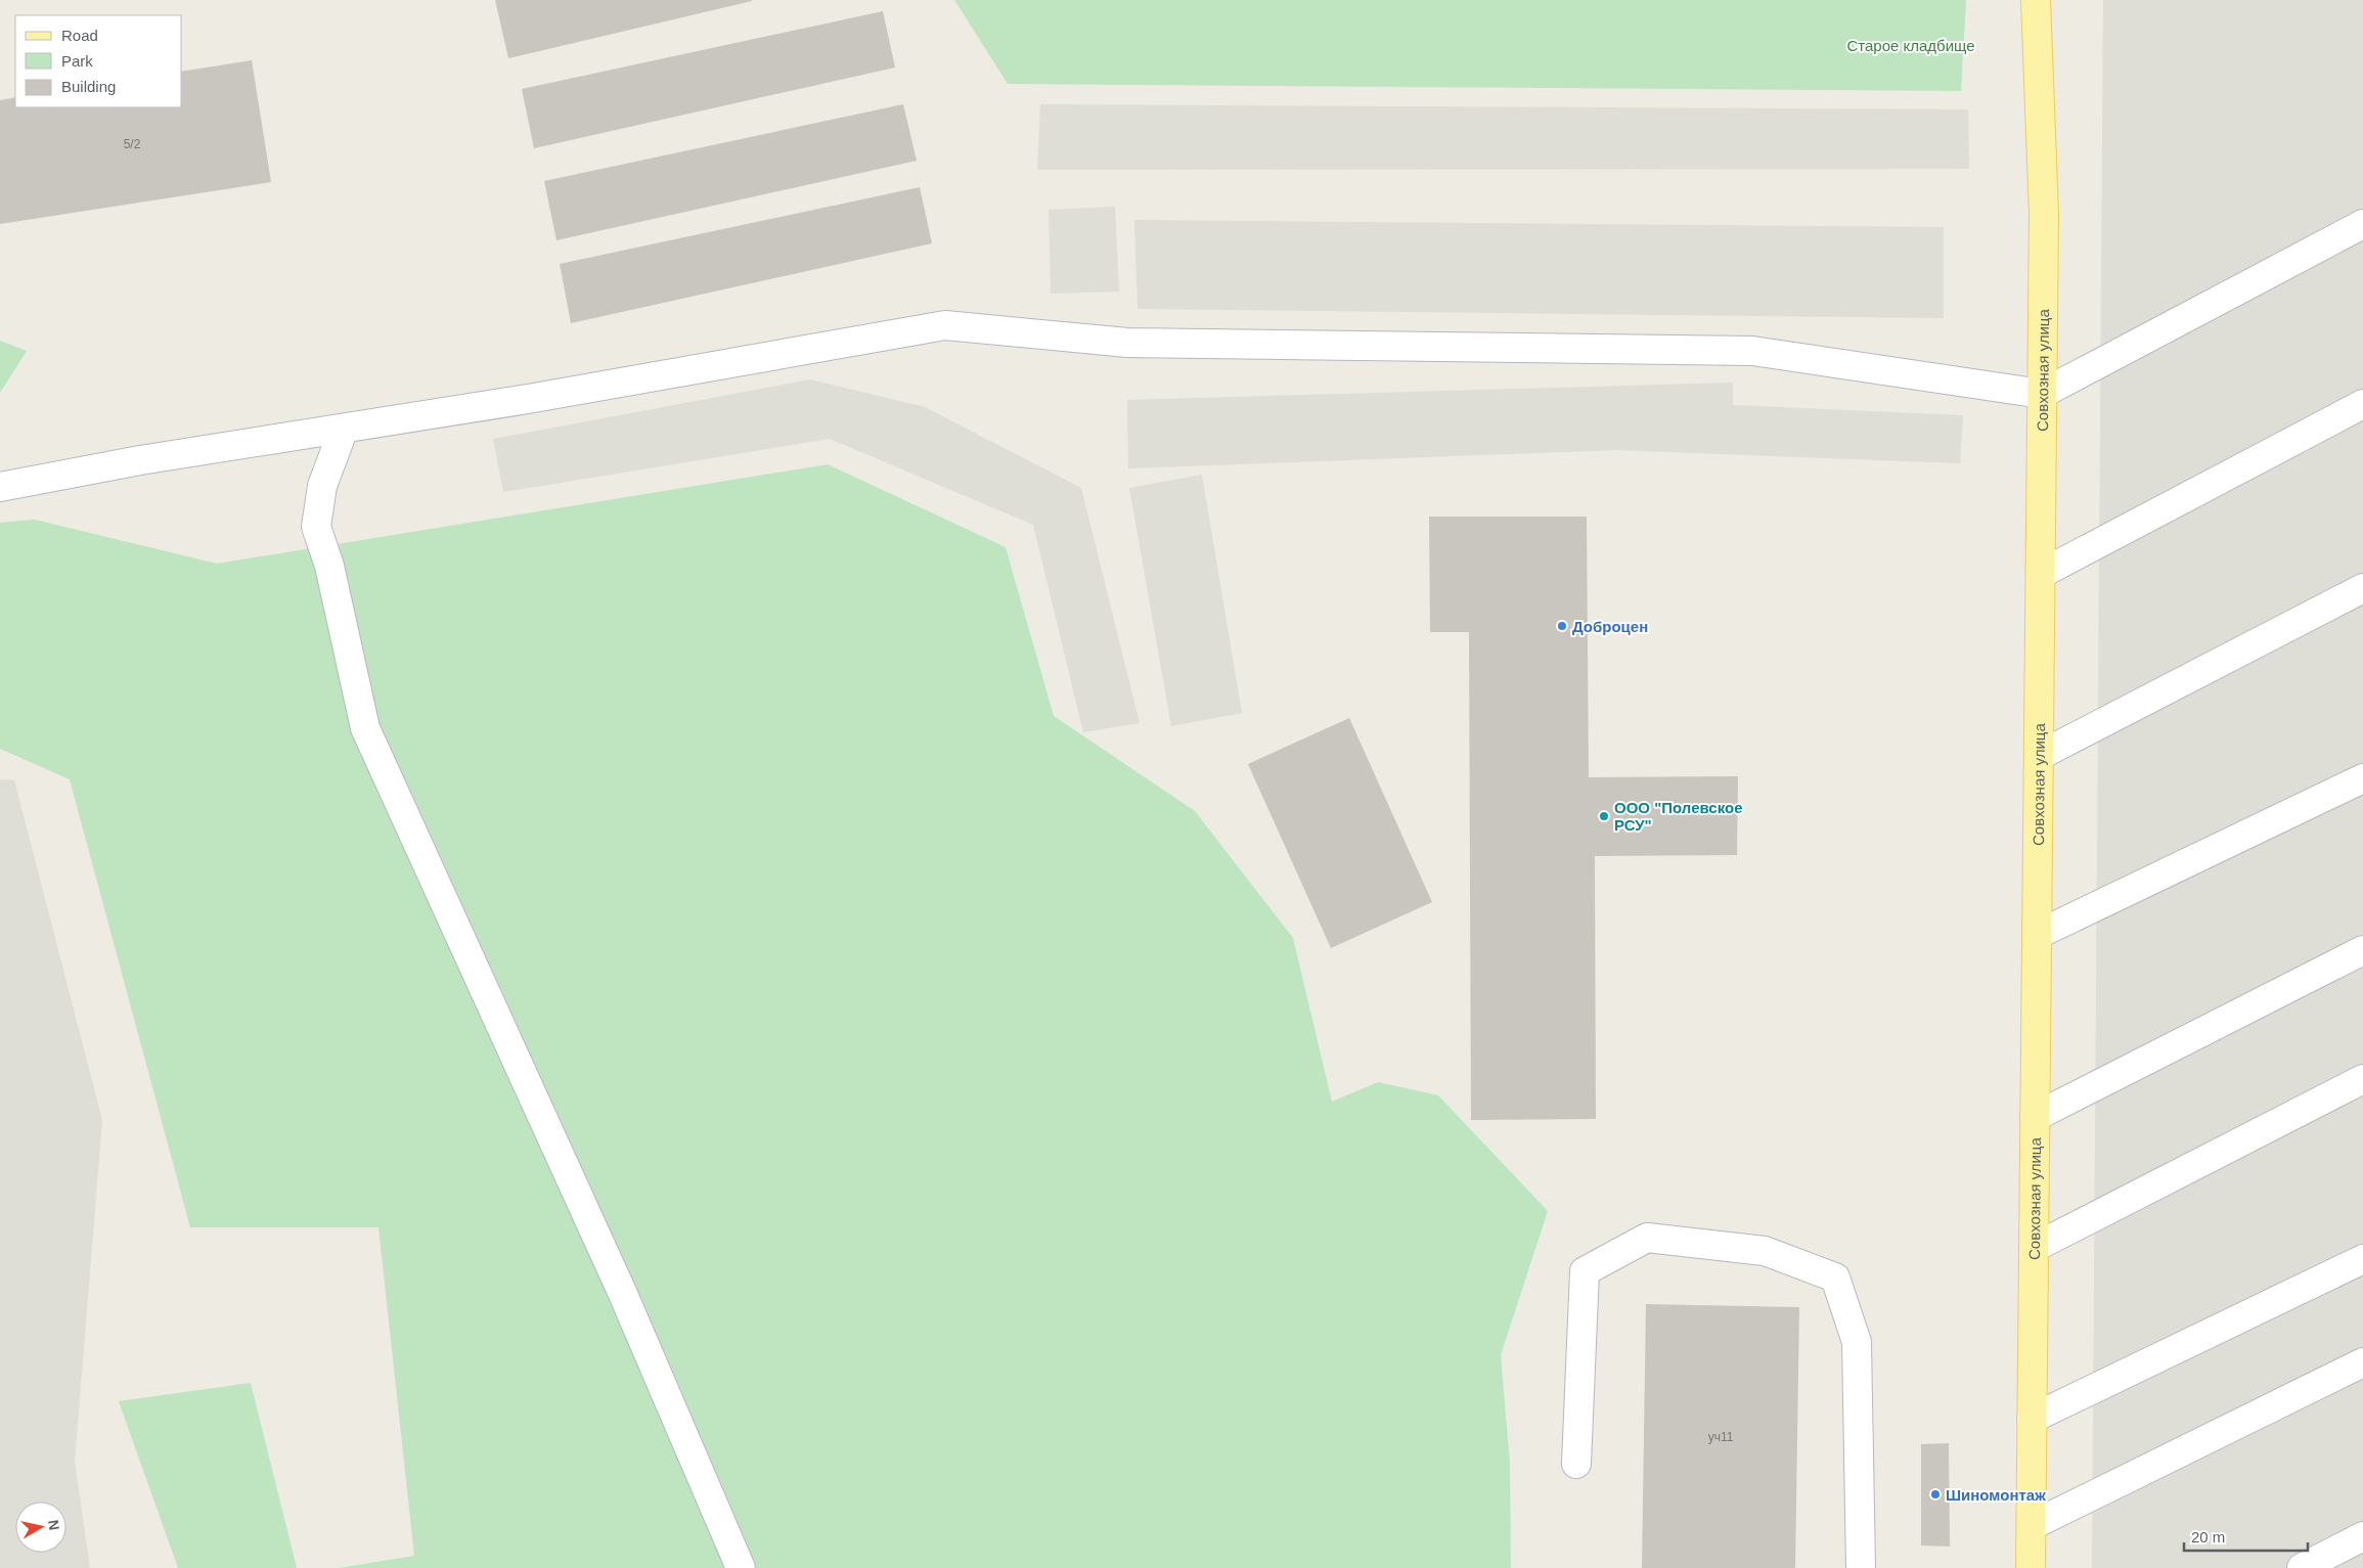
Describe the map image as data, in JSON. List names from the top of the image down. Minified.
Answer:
{"streets":{"main road":["Совхозная улица"]},"parks":["Старое кладбище"],"places":["Доброцен","ООО \"Полевское РСУ\"","Шиномонтаж"],"house_numbers":["5/2","уч11"],"legend":["Road","Park","Building"],"scale_bar":"20 m","north":"right"}
